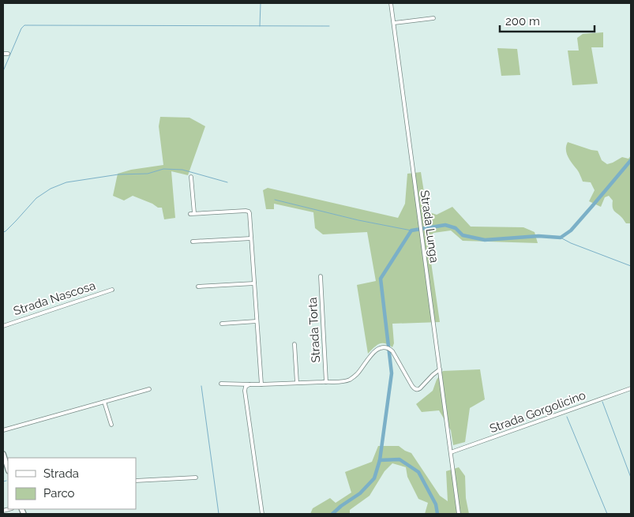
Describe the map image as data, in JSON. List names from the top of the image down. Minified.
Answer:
{"streets":{"street":["Strada Lunga","Strada Nascosa","Strada Torta","Strada Gorgolicino"]},"crossings":[["Strada Lunga","Strada Gorgolicino"]],"legend":["Strada","Parco"],"scale_bar":"200 m"}
